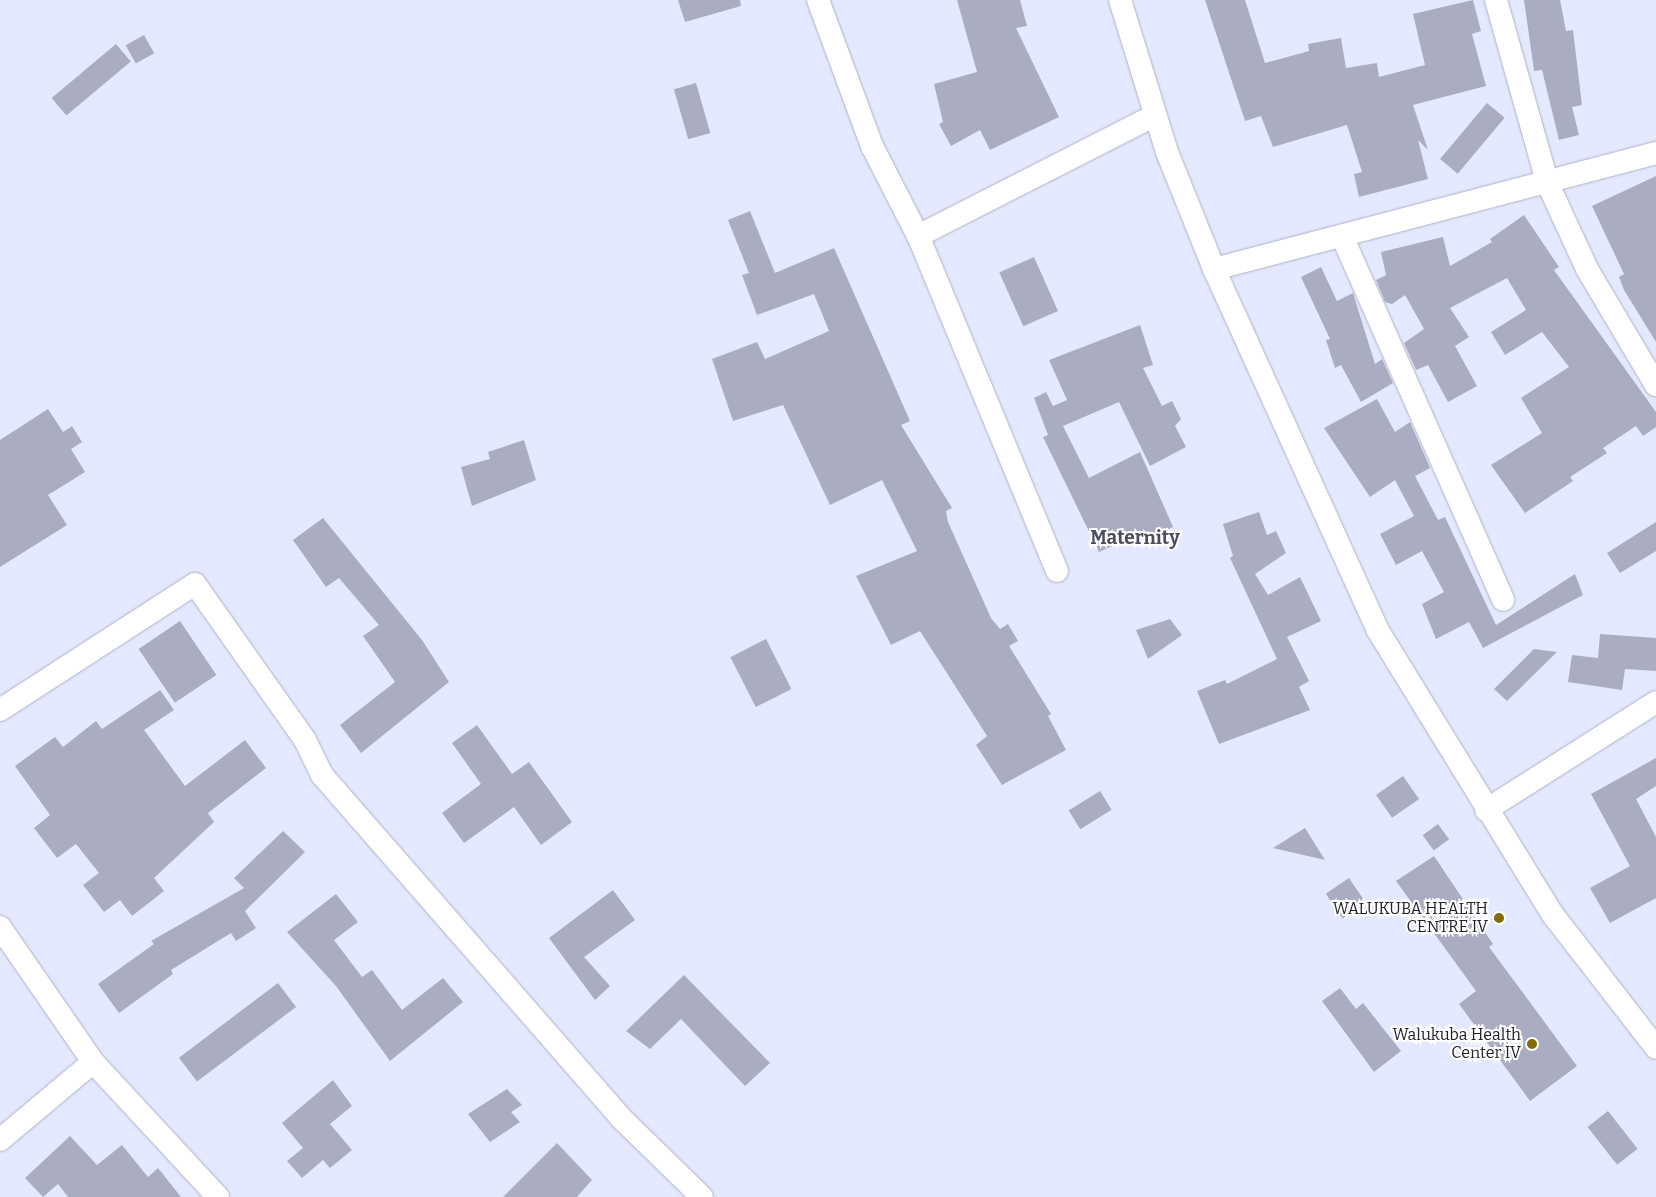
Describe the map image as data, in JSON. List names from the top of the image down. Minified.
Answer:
{"districts":["Maternity"],"places":["WALUKUBA HEALTH CENTRE IV","Walukuba Health Center IV"]}
